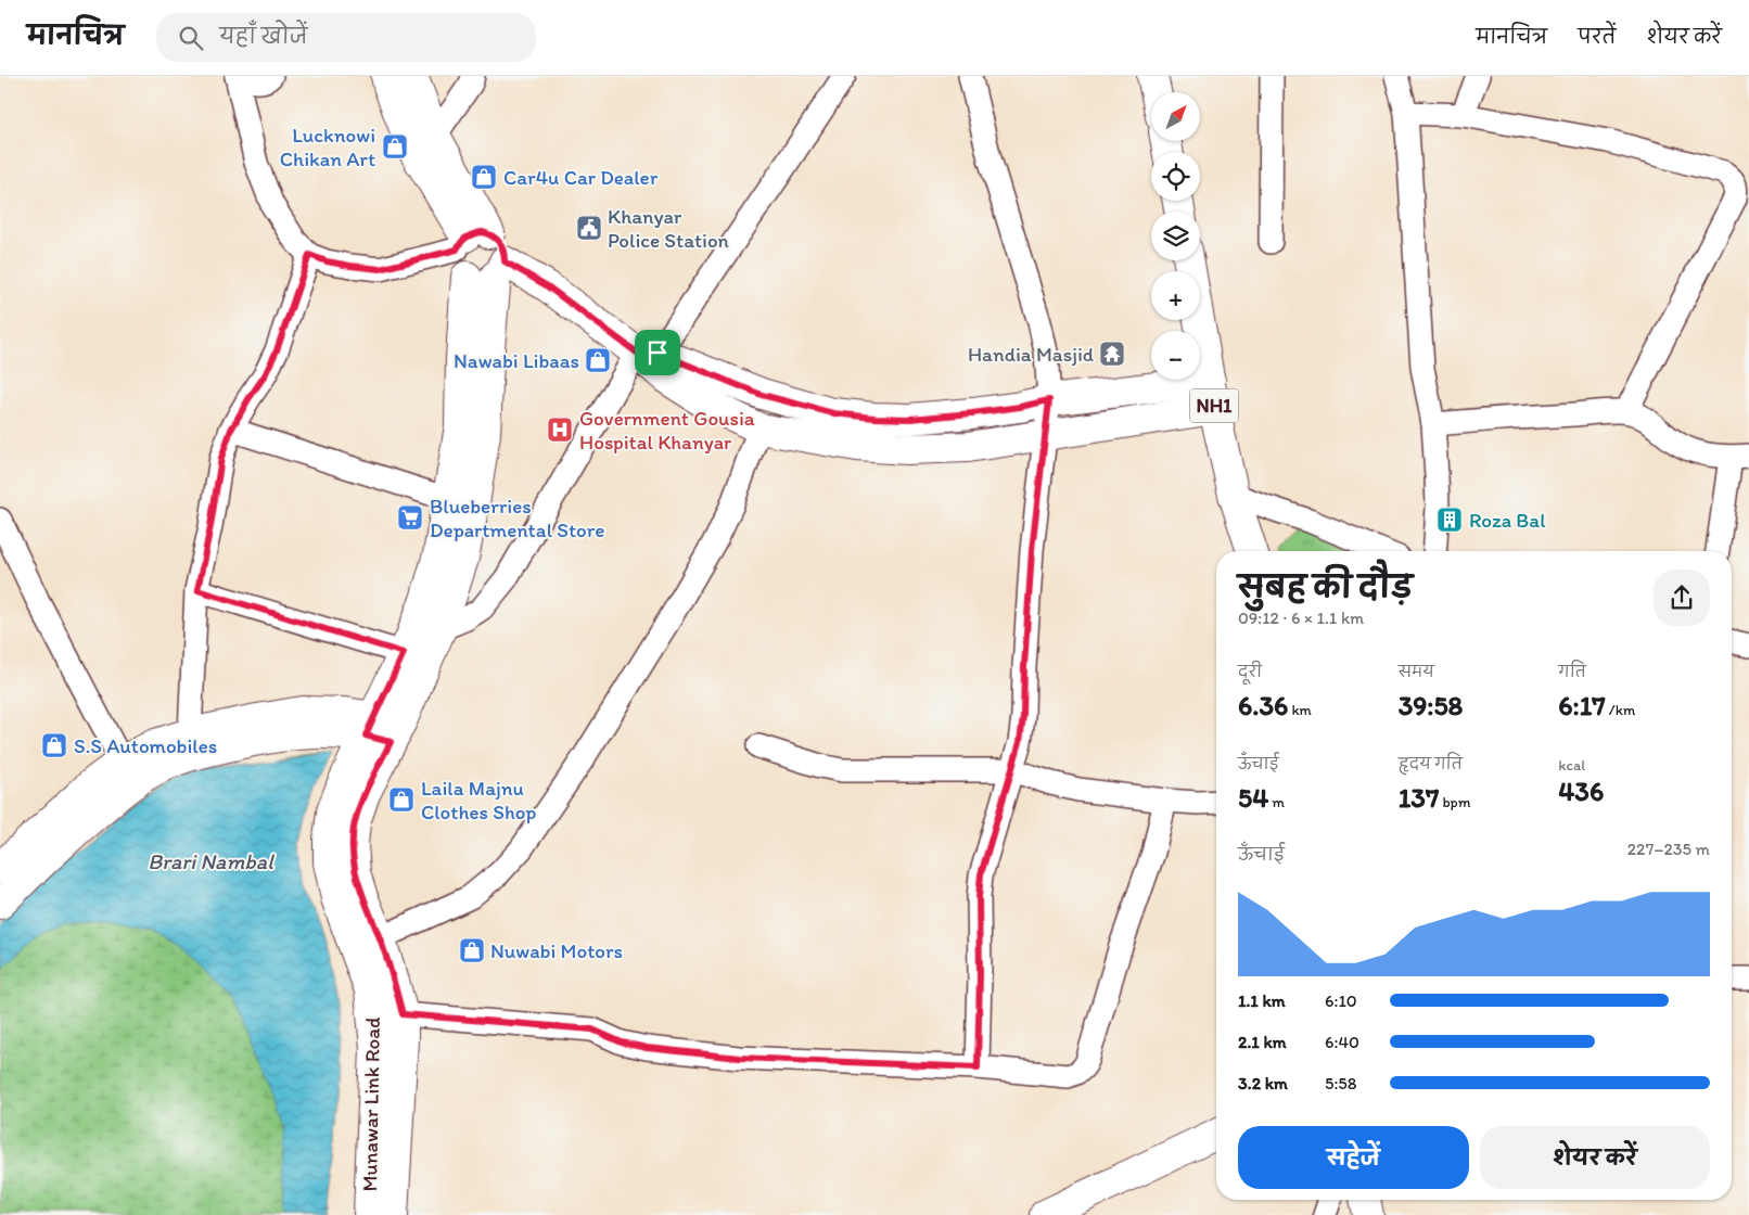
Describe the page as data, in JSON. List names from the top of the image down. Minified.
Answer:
{"streets":{"main road":["NH1","Munawar Link Road"]},"water":["Brari Nambal"],"places":{"shop":["Lucknowi Chikan Art","Car4u Car Dealer","Nawabi Libaas","S.S Automobiles","Laila Majnu Clothes Shop","Nuwabi Motors"],"public building":["Khanyar Police Station"],"temple":["Handia Masjid"],"hospital":["Government Gousia Hospital Khanyar"],"supermarket":["Blueberries Departmental Store"],"building":["Roza Bal"]},"north":"top right","page":{"header":"मानचित्र","search":"यहाँ खोजें","nav":["मानचित्र","परतें","शेयर करें"],"map_buttons":["+","−"],"heading":["सुबह की दौड़","09:12 · 6 × 1.1 km"],"stats":[["दूरी","6.36 km"],["समय","39:58"],["गति","6:17 /km"],["ऊँचाई","54 m"],["हृदय गति","137 bpm"],["kcal","436"]],"chart":["ऊँचाई","227–235 m"],"list":[{"name":"1.1 km","note":"6:10"},{"name":"2.1 km","note":"6:40"},{"name":"3.2 km","note":"5:58"}],"buttons":["सहेजें","शेयर करें"]}}
